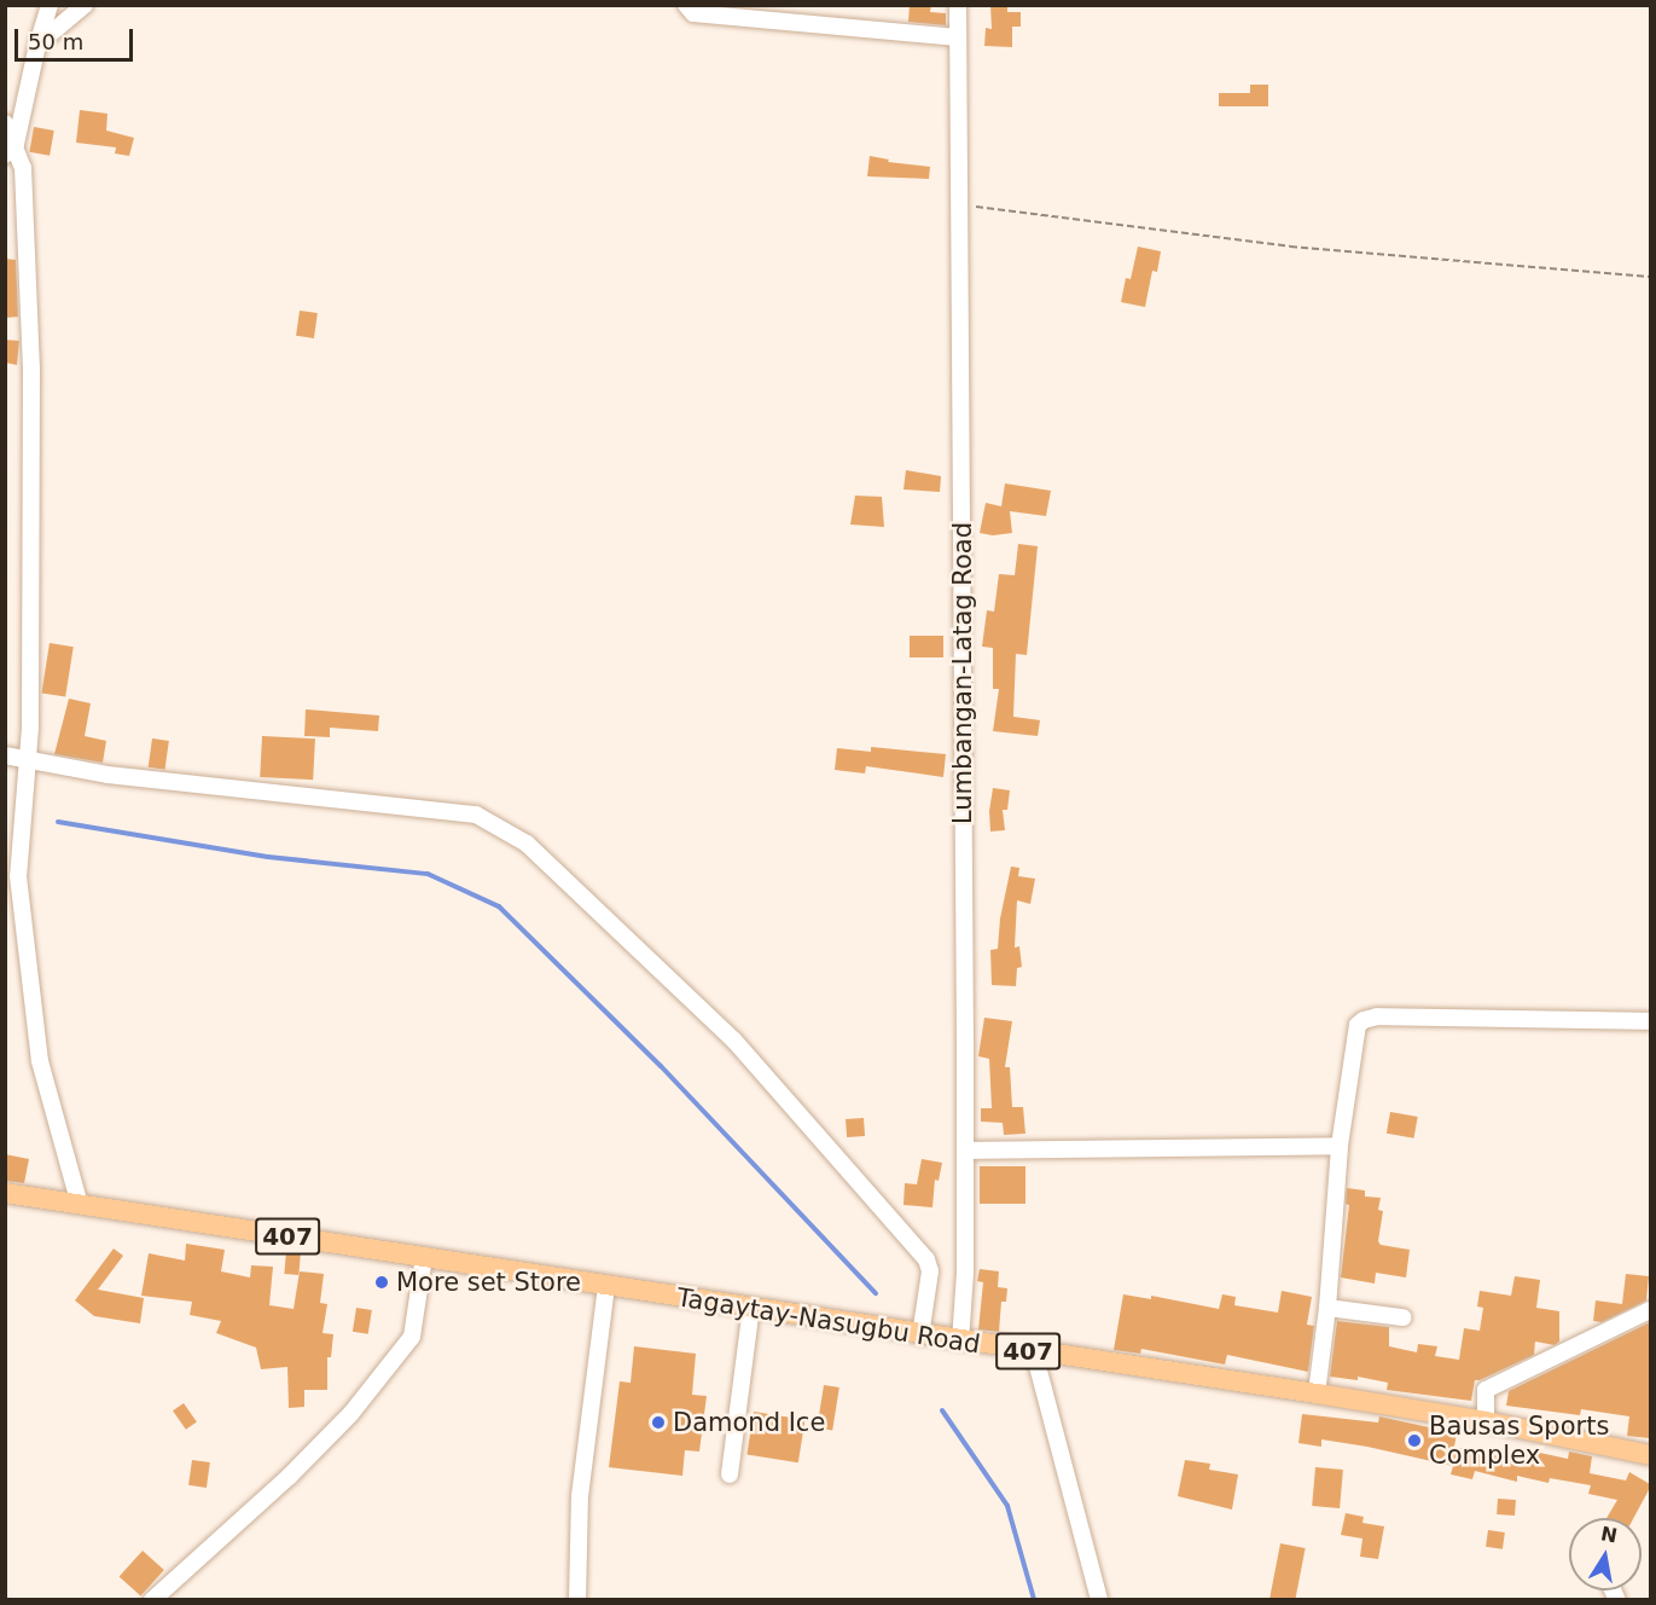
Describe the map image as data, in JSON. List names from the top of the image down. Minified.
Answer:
{"streets":{"main road":["407","Tagaytay-Nasugbu Road"],"street":["Lumbangan-Latag Road"]},"crossings":[["Lumbangan-Latag Road","Tagaytay-Nasugbu Road"]],"places":["More set Store","Damond Ice","Bausas Sports Complex"],"scale_bar":"50 m","north":"top"}
